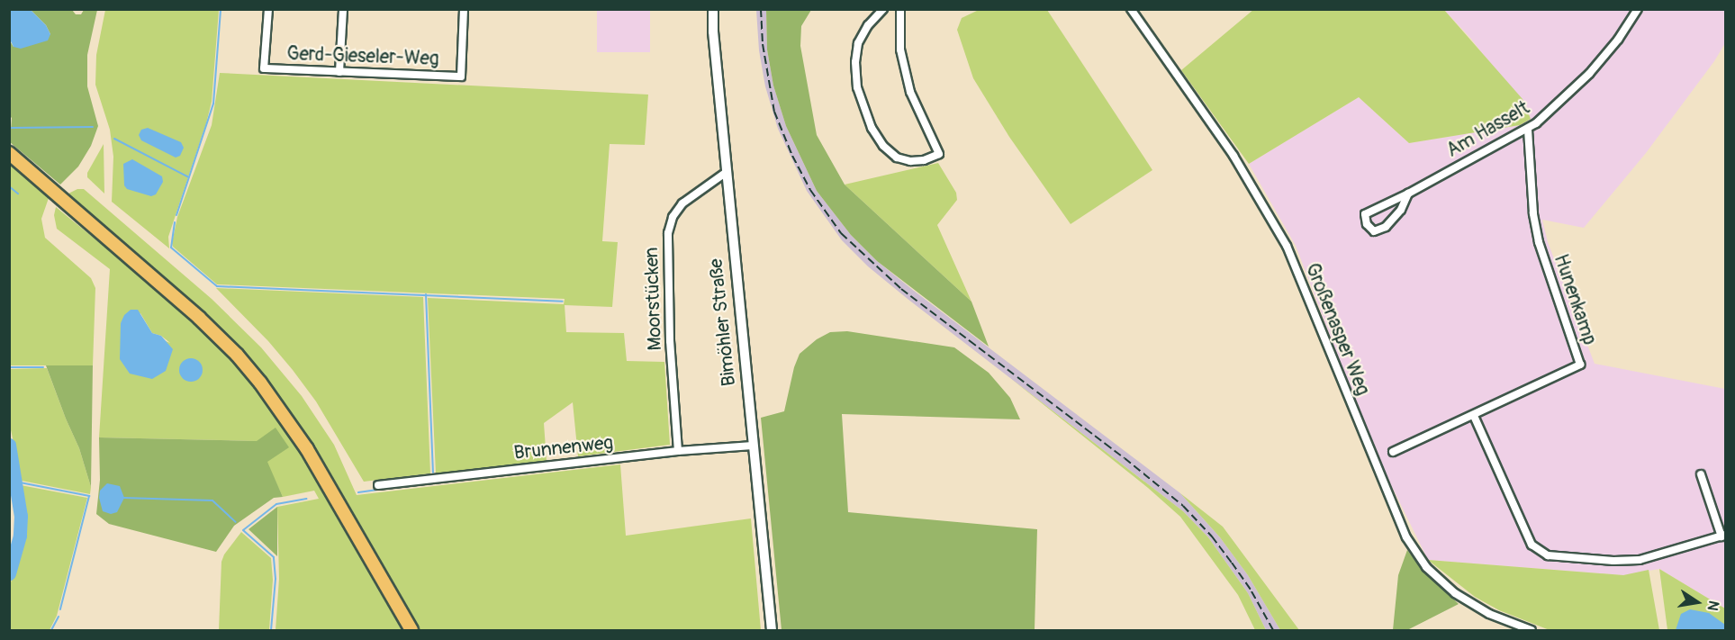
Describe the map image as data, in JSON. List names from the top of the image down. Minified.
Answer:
{"streets":{"street":["Gerd-Gieseler-Weg","Am Hasselt","Moorstücken","Hunenkamp","Bimöhler Straße","Großenasper Weg","Brunnenweg"]},"crossings":[["Am Hasselt","Hunenkamp"],["Moorstücken","Bimöhler Straße"],["Moorstücken","Brunnenweg"],["Bimöhler Straße","Brunnenweg"]],"north":"right"}
